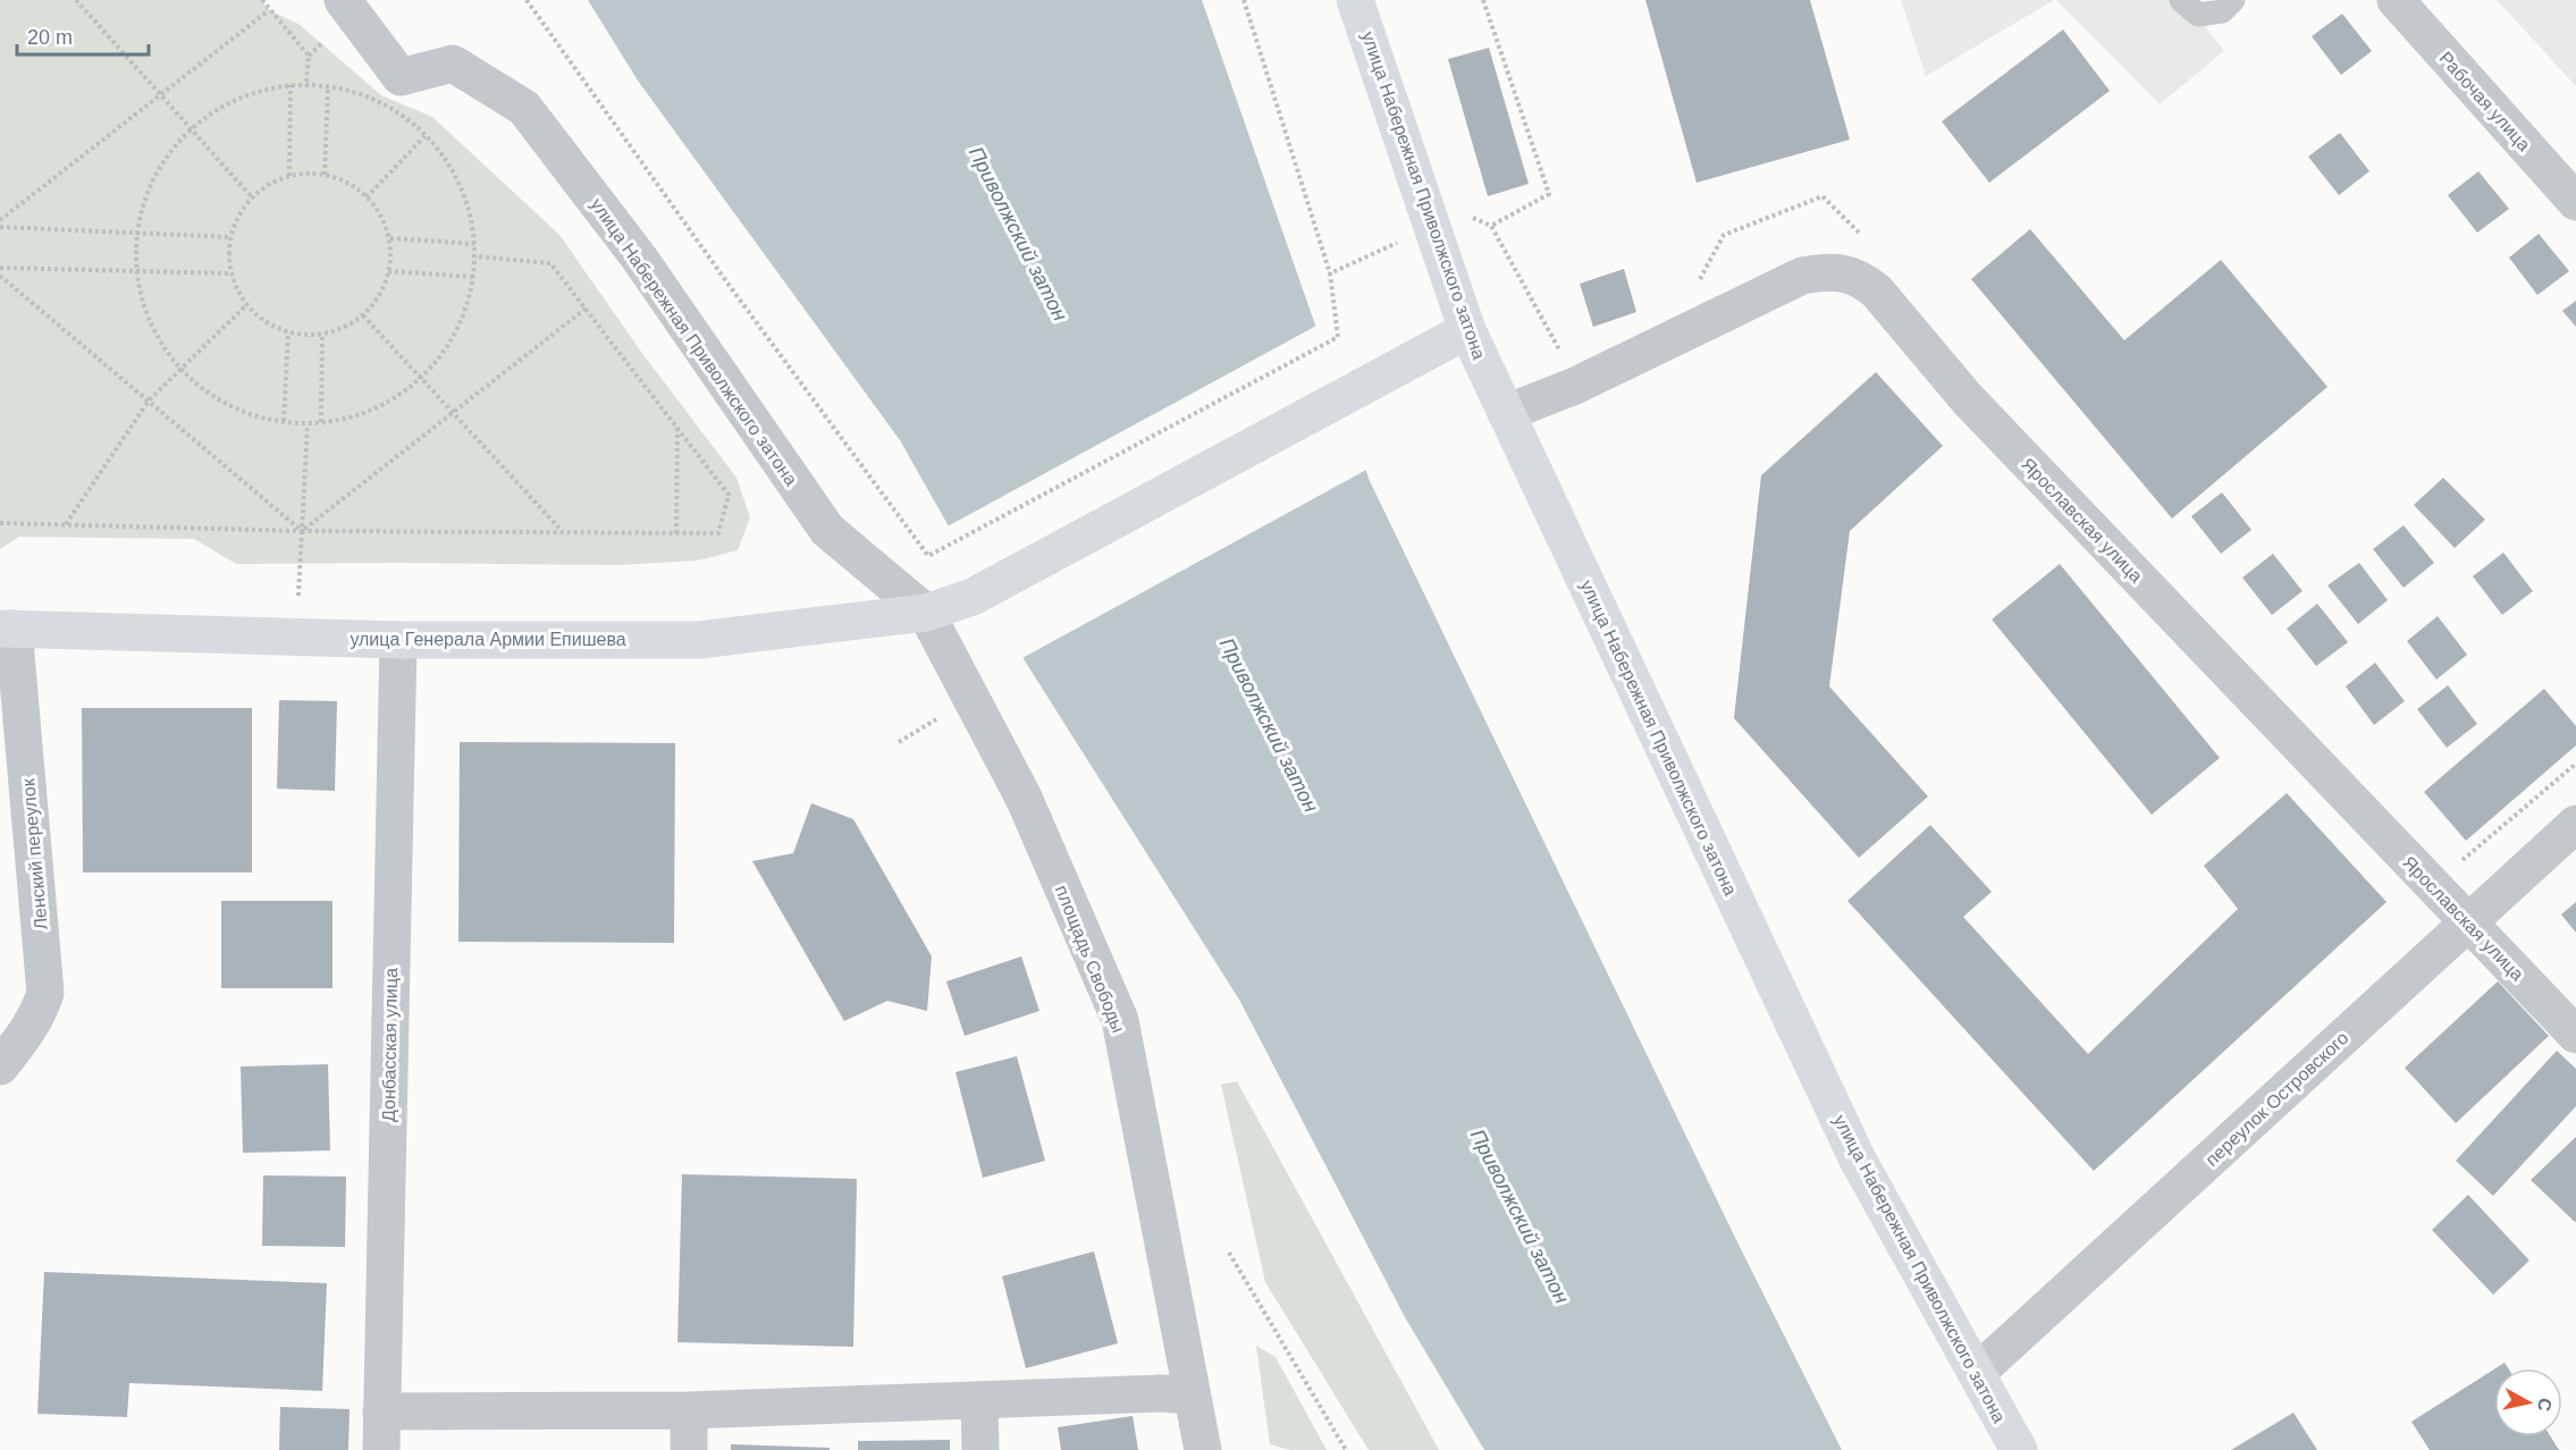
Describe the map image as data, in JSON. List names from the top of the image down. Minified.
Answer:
{"streets":{"main road":["улица Набережная Приволжского затона","улица Генерала Армии Епишева"],"street":["Рабочая улица","Ярославская улица","Ленский переулок","площадь Свободы","Донбасская улица","переулок Островского"]},"crossings":[["улица Набережная Приволжского затона","Ярославская улица"],["улица Набережная Приволжского затона","улица Генерала Армии Епишева"],["улица Набережная Приволжского затона","площадь Свободы"],["улица Набережная Приволжского затона","переулок Островского"],["Ярославская улица","переулок Островского"],["улица Генерала Армии Епишева","Ленский переулок"],["улица Генерала Армии Епишева","площадь Свободы"],["улица Генерала Армии Епишева","Донбасская улица"]],"water":["Приволжский затон"],"scale_bar":"20 m","north":"right"}
